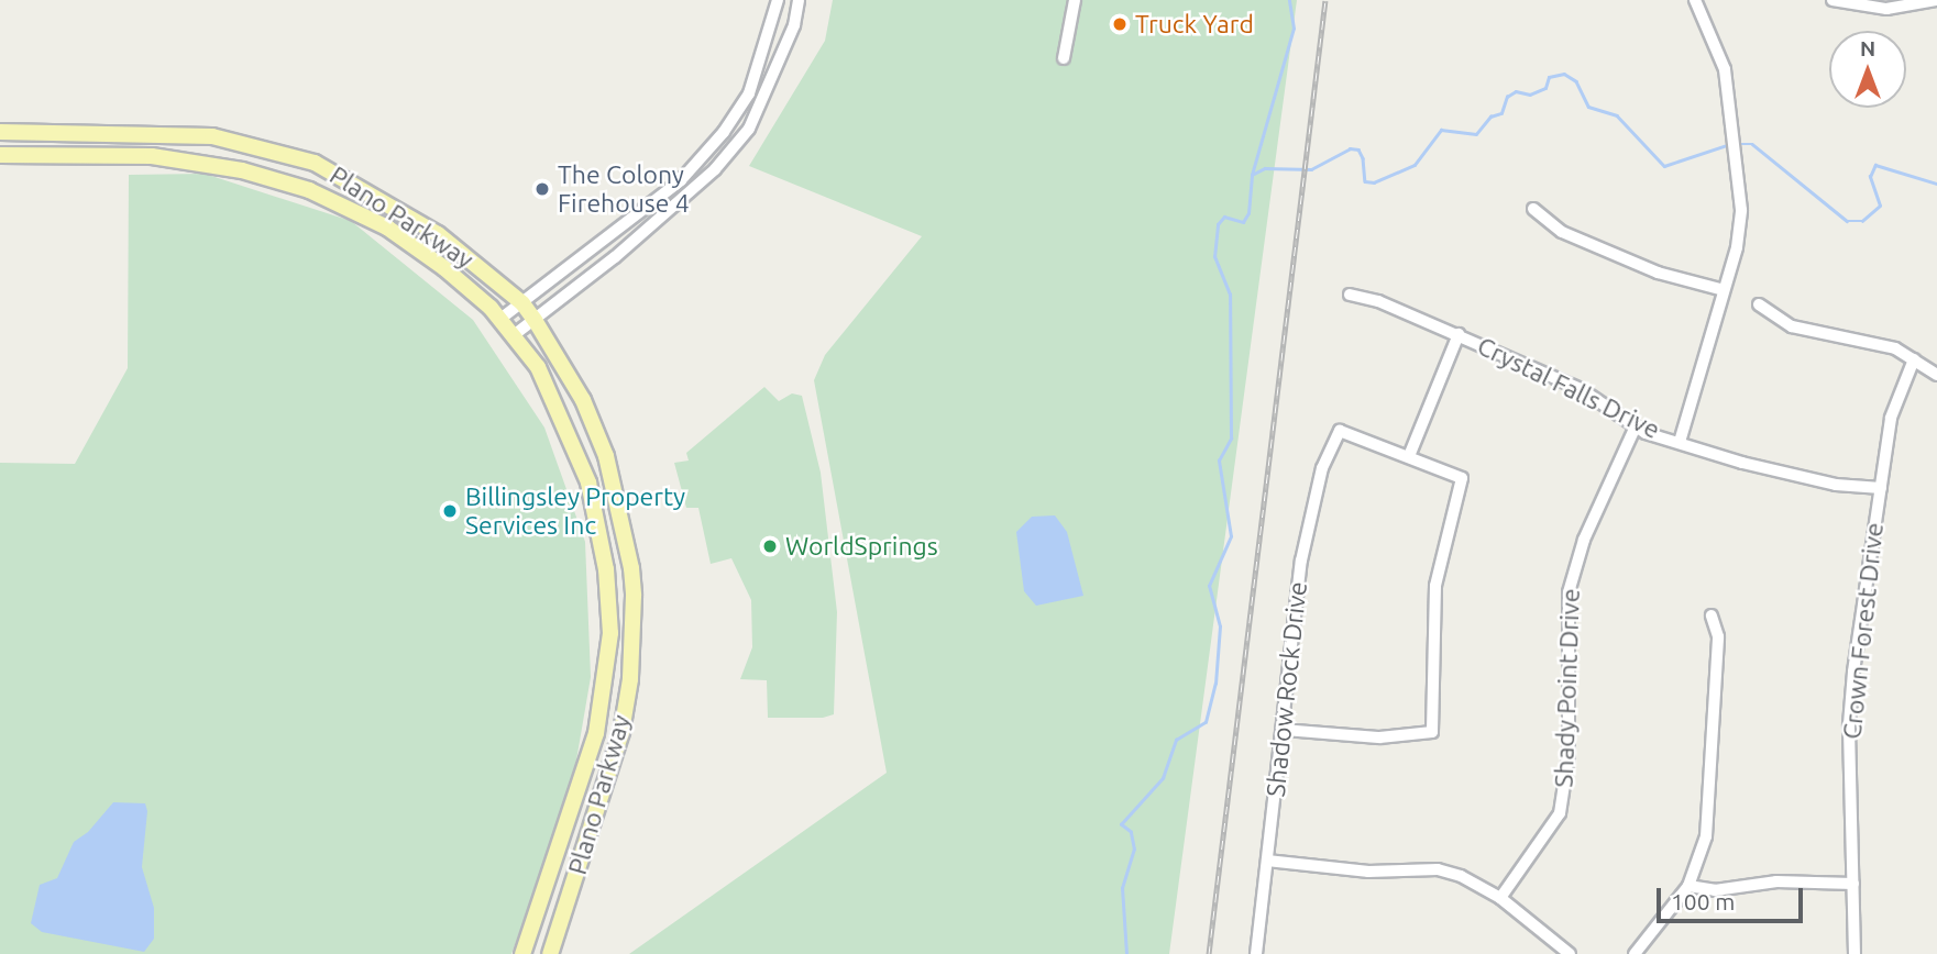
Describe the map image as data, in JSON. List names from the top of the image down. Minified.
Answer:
{"streets":{"main road":["Plano Parkway"],"street":["Crystal Falls Drive","Crown Forest Drive","Shady Point Drive","Shadow Rock Drive"]},"crossings":[["Crystal Falls Drive","Crown Forest Drive"],["Crystal Falls Drive","Shady Point Drive"]],"places":["Truck Yard","The Colony Firehouse 4","Billingsley Property Services Inc","WorldSprings"],"scale_bar":"100 m","north":"top"}
